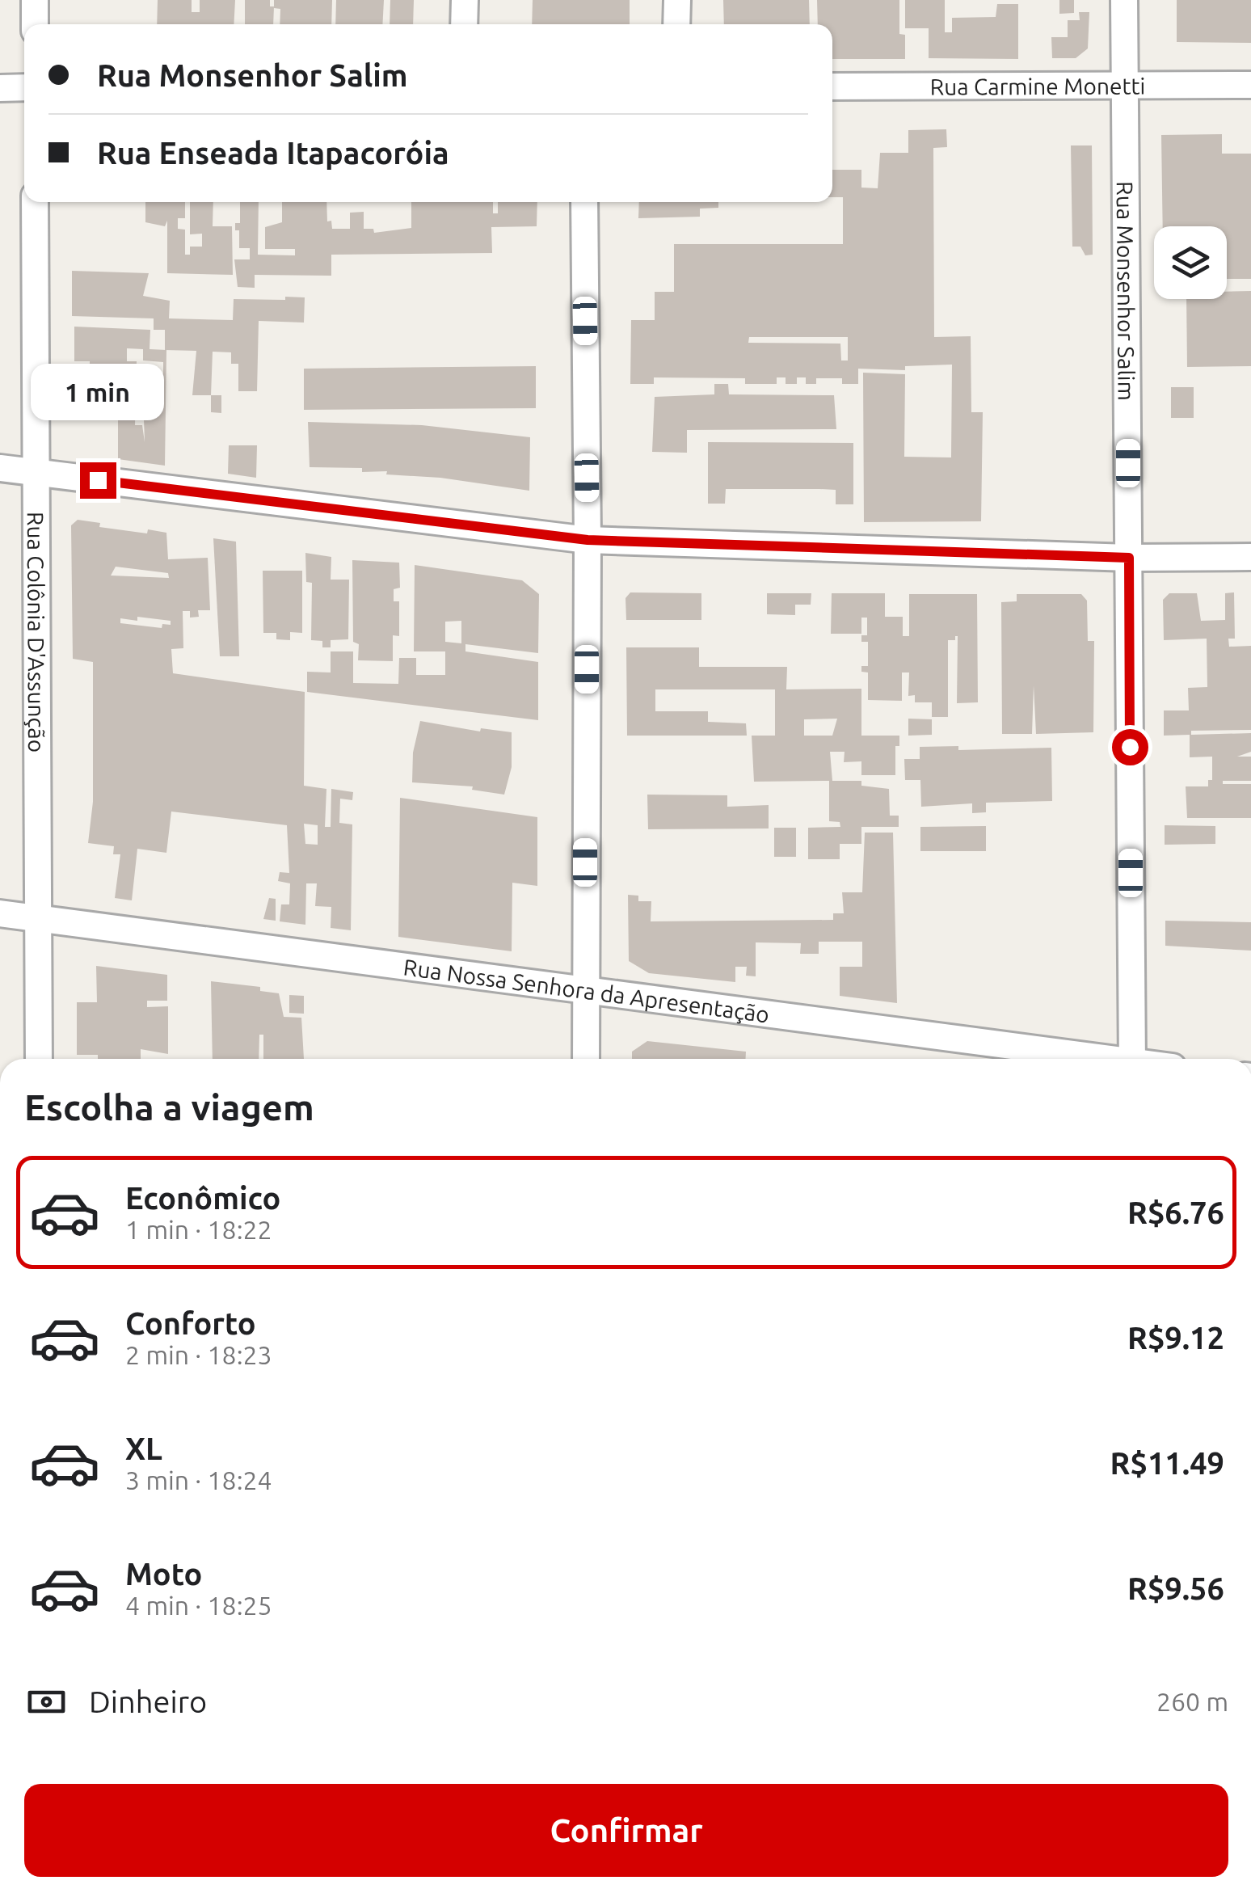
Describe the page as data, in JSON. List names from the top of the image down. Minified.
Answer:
{"streets":{"street":["Rua Carmine Monetti","Rua Monsenhor Salim","Rua Colônia D'Assunção","Rua Nossa Senhora da Apresentação"]},"crossings":[["Rua Carmine Monetti","Rua Monsenhor Salim"],["Rua Colônia D'Assunção","Rua Nossa Senhora da Apresentação"]],"page":{"banner":["Rua Monsenhor Salim","Rua Enseada Itapacoróia"],"bubble":"1 min","heading":"Escolha a viagem","list":[{"name":"Econômico","note":"1 min · 18:22","value":"R$6.76"},{"name":"Conforto","note":"2 min · 18:23","value":"R$9.12"},{"name":"XL","note":"3 min · 18:24","value":"R$11.49"},{"name":"Moto","note":"4 min · 18:25","value":"R$9.56"}],"pay":["Dinheiro","260 m"],"buttons":"Confirmar"}}
